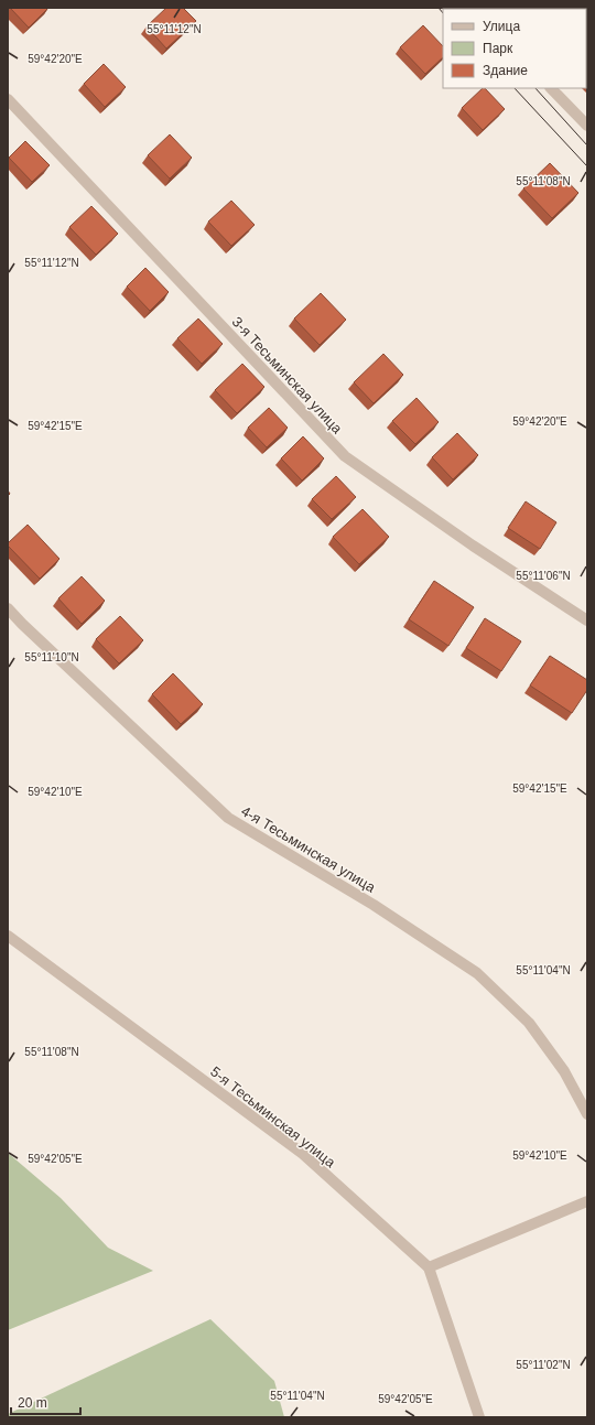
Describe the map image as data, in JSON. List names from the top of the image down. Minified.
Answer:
{"streets":{"street":["3-я Тесьминская улица","4-я Тесьминская улица","5-я Тесьминская улица"]},"legend":["Улица","Парк","Здание"],"scale_bar":"20 m","coordinates":["55°11'12\"N","59°42'20\"E","55°11'08\"N","59°42'15\"E","55°11'06\"N","55°11'10\"N","59°42'10\"E","55°11'04\"N","59°42'05\"E","55°11'02\"N"]}
